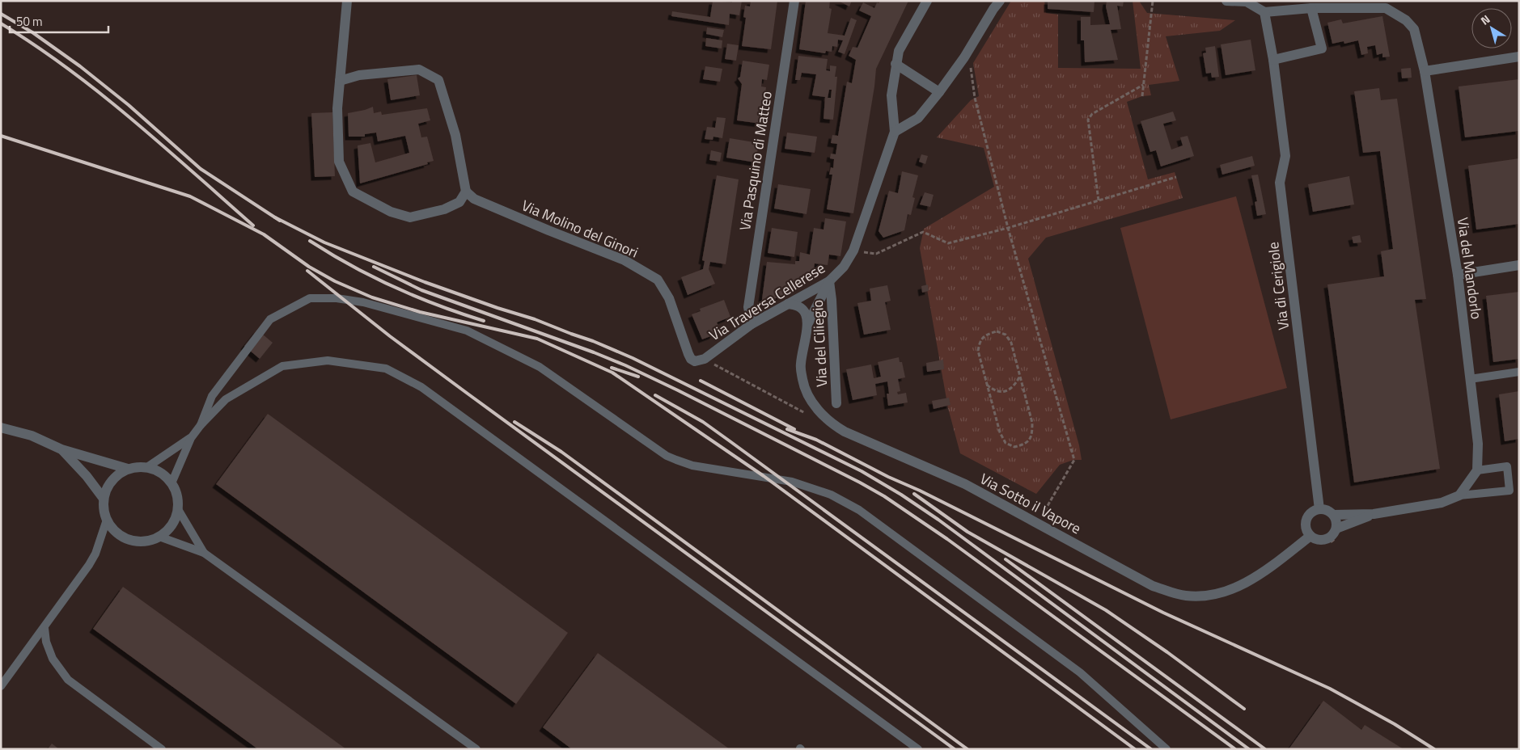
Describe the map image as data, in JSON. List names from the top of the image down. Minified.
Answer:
{"streets":{"street":["Via Pasquino di Matteo","Via Molino del Ginori","Via del Mandorlo","Via di Cerigiole","Via Traversa Cellerese","Via del Ciliegio","Via Sotto il Vapore"]},"crossings":[["Via Pasquino di Matteo","Via Traversa Cellerese"],["Via Molino del Ginori","Via Traversa Cellerese"],["Via di Cerigiole","Via Sotto il Vapore"],["Via Traversa Cellerese","Via del Ciliegio"],["Via Traversa Cellerese","Via Sotto il Vapore"],["Via del Ciliegio","Via Sotto il Vapore"]],"scale_bar":"50 m","north":"top left"}
